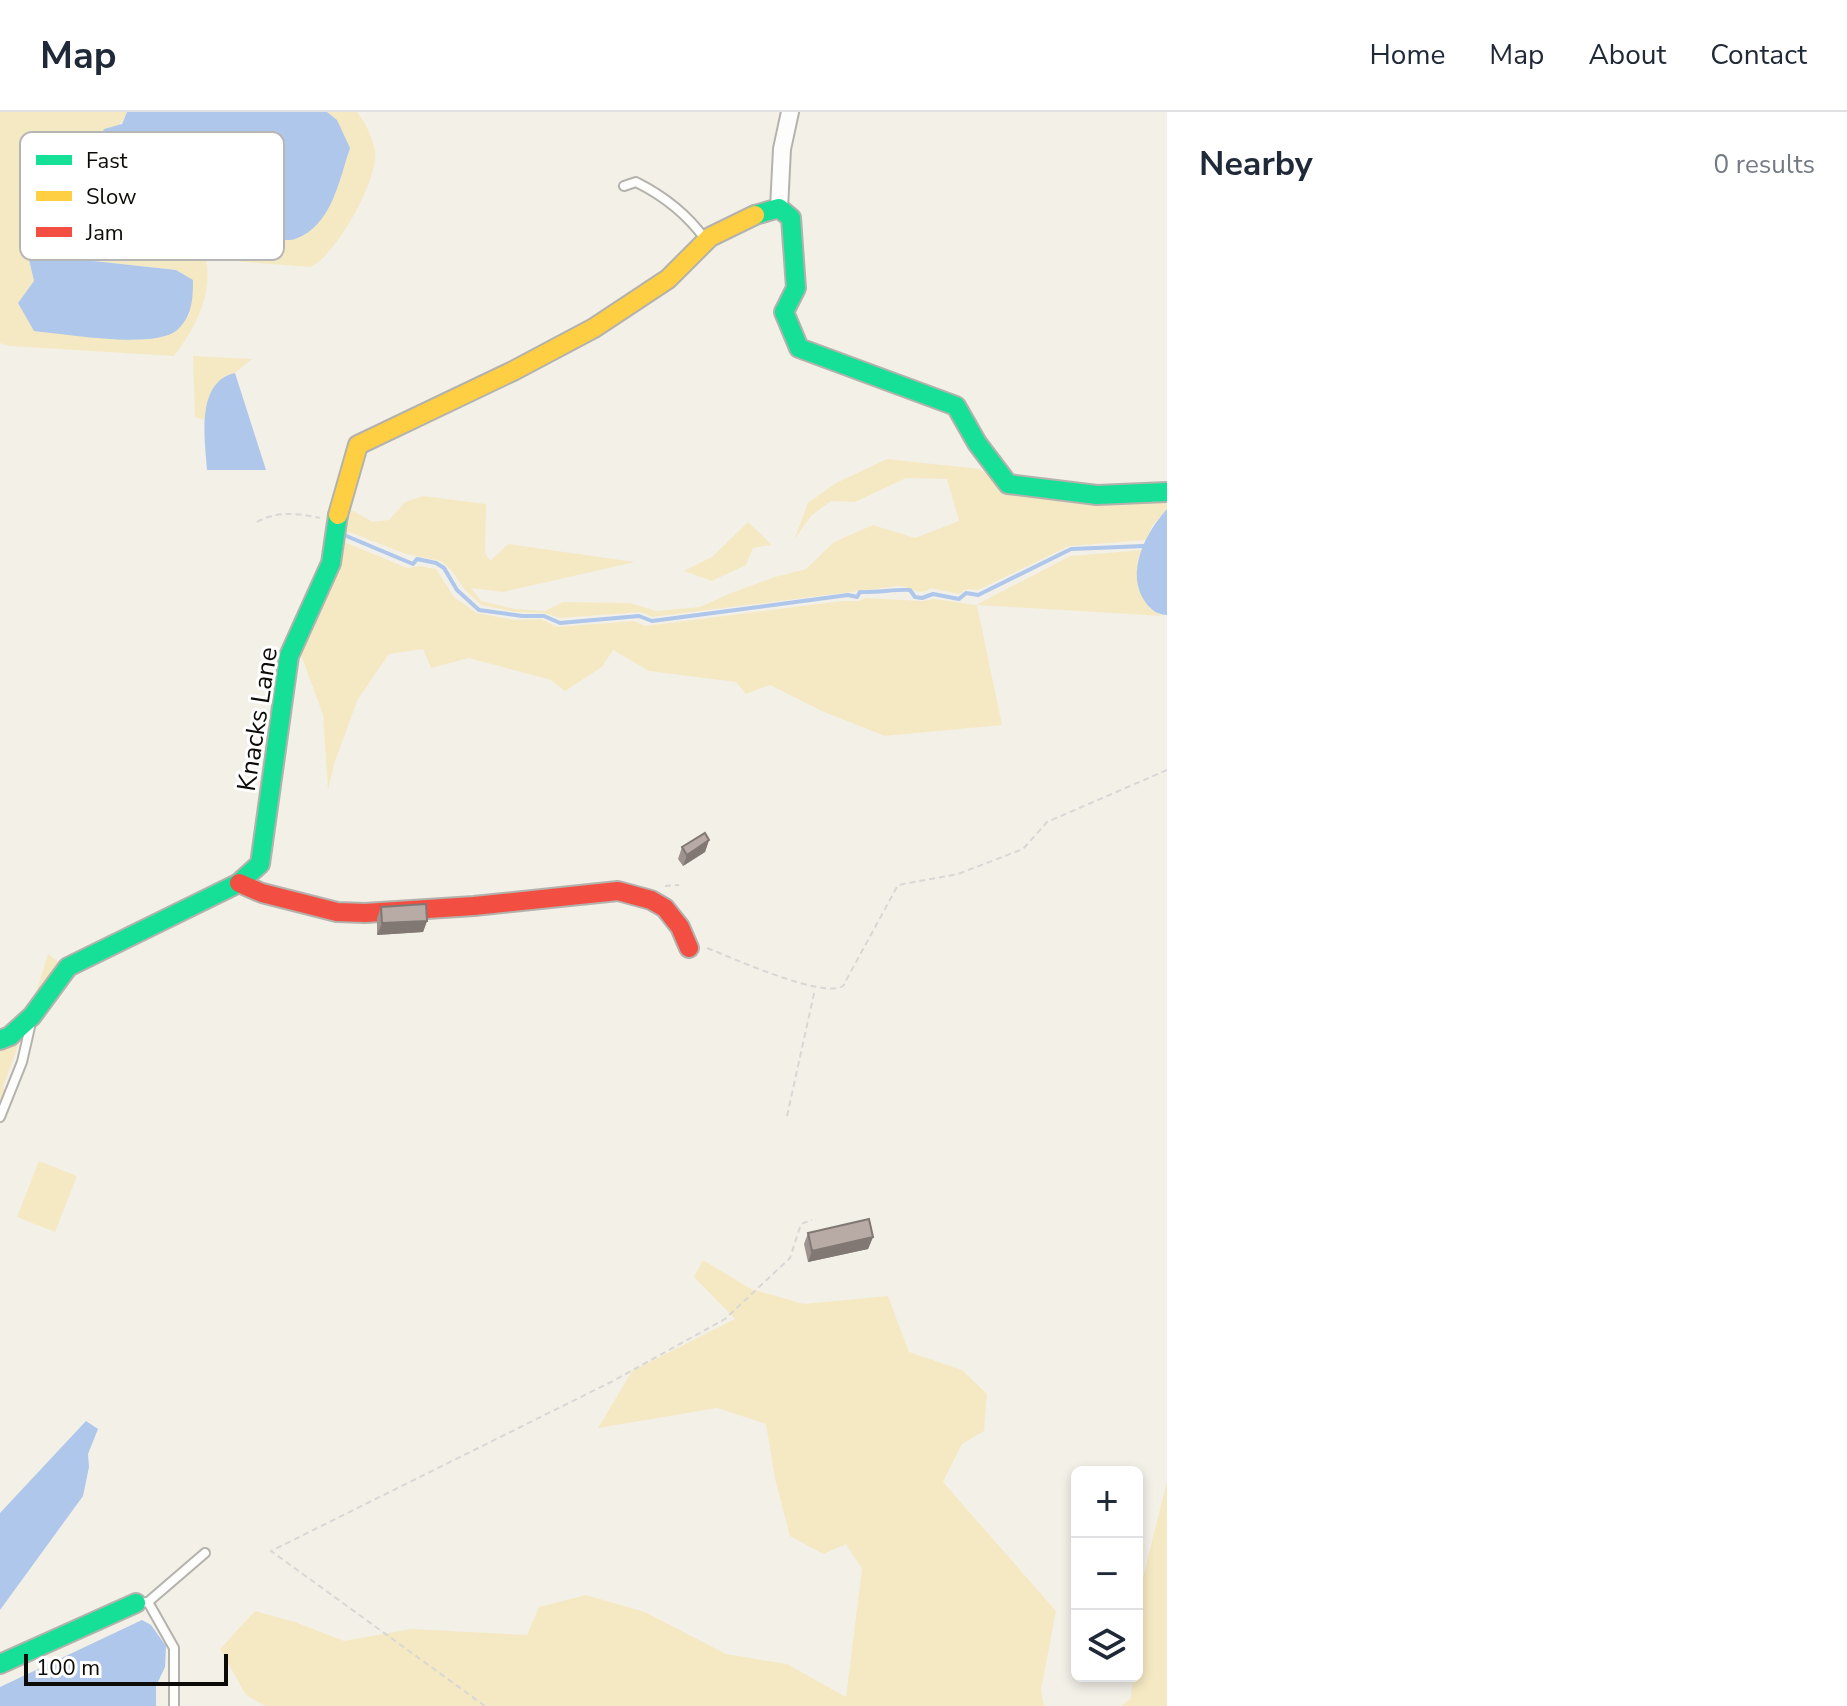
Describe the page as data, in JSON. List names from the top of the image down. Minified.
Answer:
{"streets":{"street":["Knacks Lane"]},"legend":["Fast","Slow","Jam"],"scale_bar":"100 m","page":{"header":"Map","nav":["Home","Map","About","Contact"],"heading":["Nearby","0 results"],"map_buttons":["+","−"],"scale":"100 m"}}
